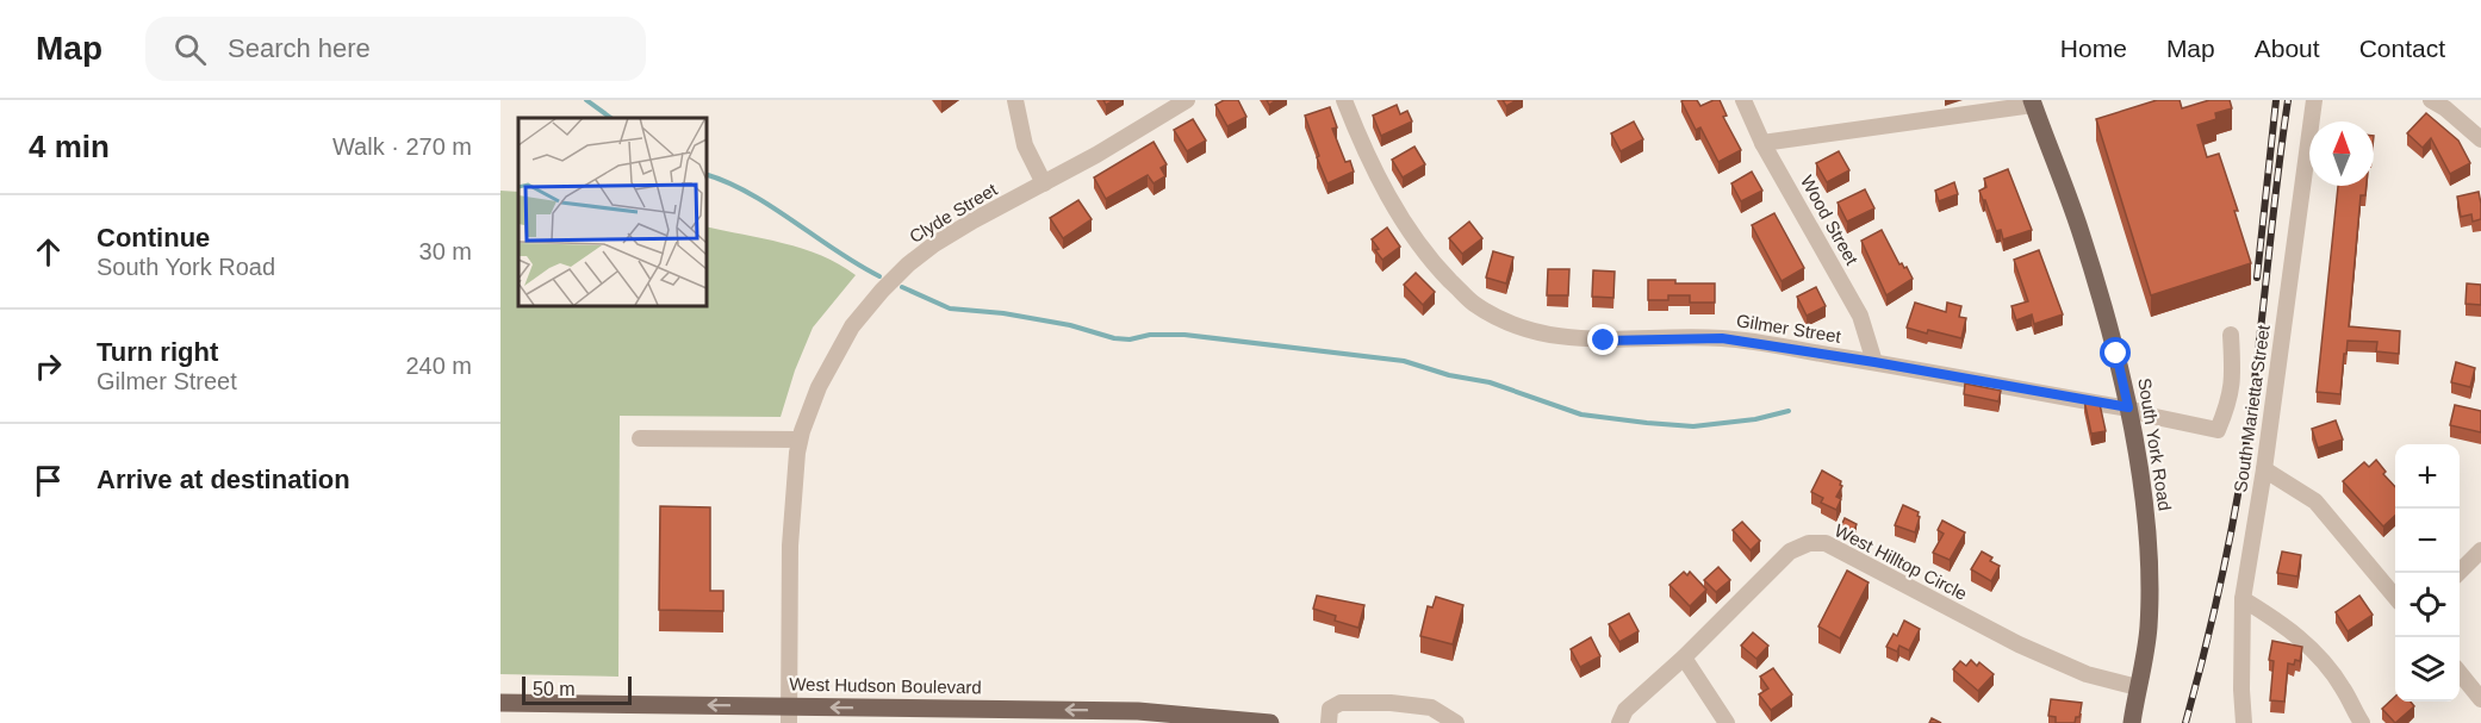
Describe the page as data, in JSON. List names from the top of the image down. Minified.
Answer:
{"streets":{"main road":["South York Road","West Hudson Boulevard"],"street":["Clyde Street","Wood Street","Gilmer Street","South Marietta Street","West Hilltop Circle"]},"crossings":[["Clyde Street","West Hudson Boulevard"],["Wood Street","Gilmer Street"],["Gilmer Street","South York Road"],["South York Road","West Hilltop Circle"]],"one_way":["West Hudson Boulevard"],"scale_bar":"50 m","north":"top","page":{"header":"Map","search":"Search here","nav":["Home","Map","About","Contact"],"heading":["4 min","Walk · 270 m"],"list":[["Continue","South York Road","30 m"],["Turn right","Gilmer Street","240 m"],"Arrive at destination"],"map_buttons":["+","−"],"scale":"50 m"}}
